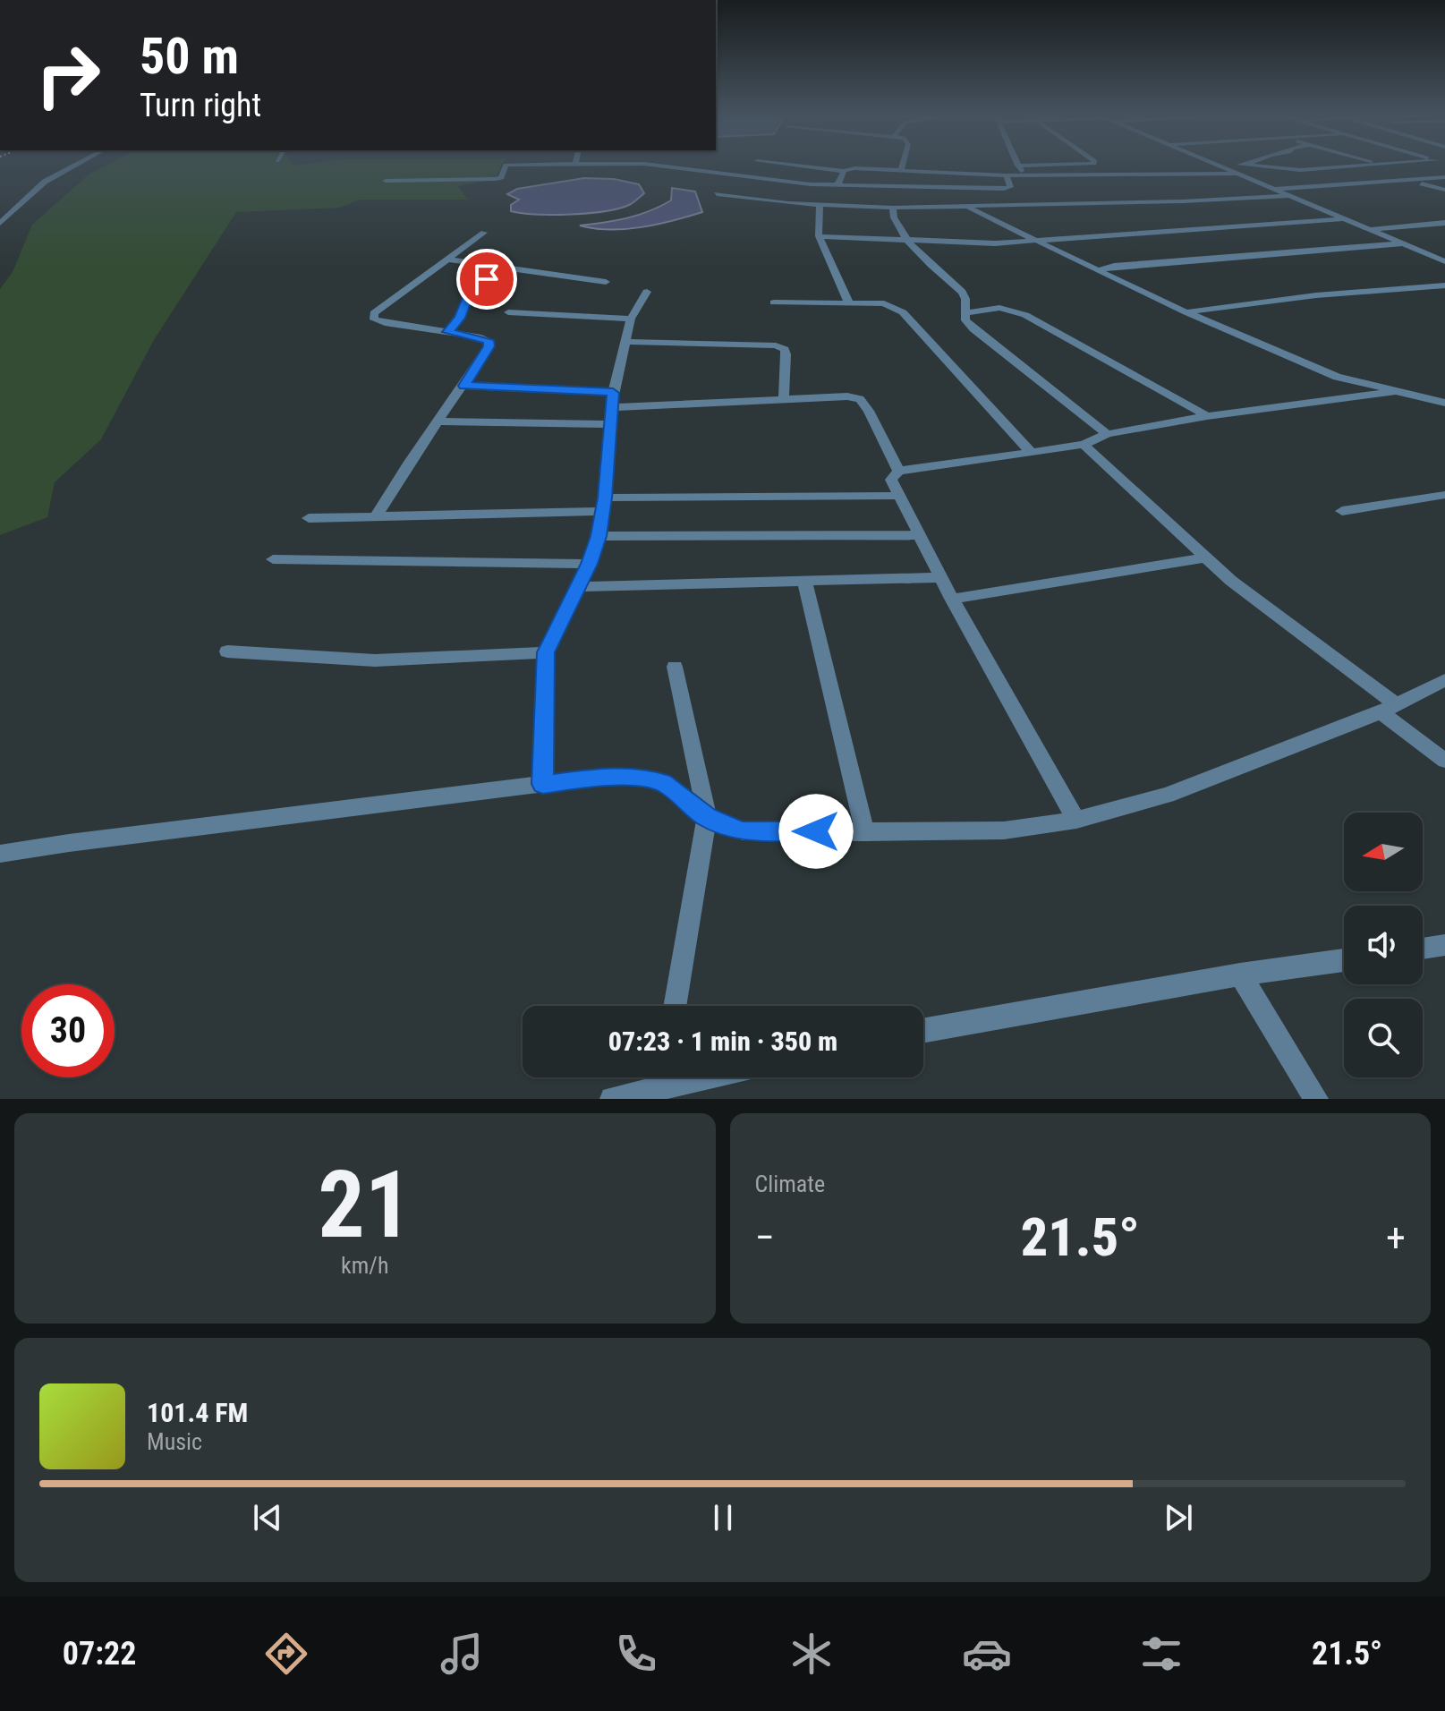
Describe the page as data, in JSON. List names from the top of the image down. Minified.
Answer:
{"north":"left","page":{"turn":["50 m","Turn right"],"limit":"30","trip":"07:23 · 1 min · 350 m","tile":[["21","km/h"],"Climate"],"heat":["−","21.5°","+"],"song":["101.4 FM","Music"],"tabs":["07:22","21.5°"]}}
